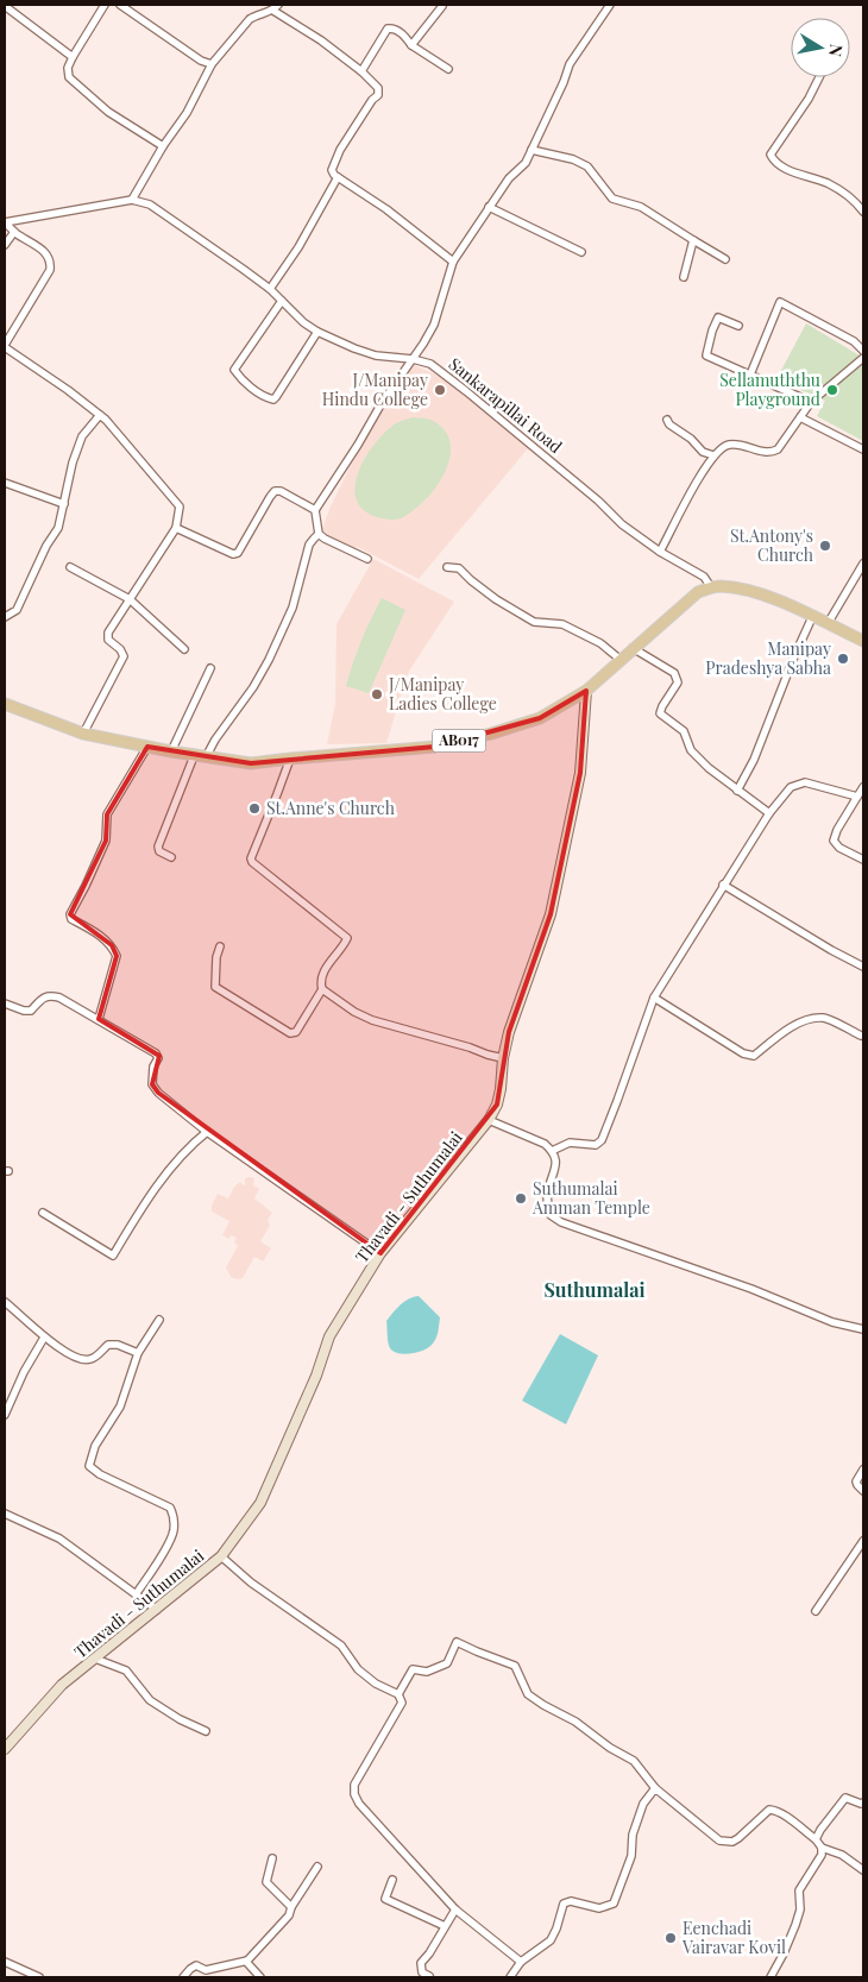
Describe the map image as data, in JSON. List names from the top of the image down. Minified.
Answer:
{"streets":{"main road":["AB017","Thavadi - Suthumalai"],"street":["Sankarapillai Road"]},"crossings":[["Sankarapillai Road","AB017"],["AB017","Thavadi - Suthumalai"]],"districts":["Suthumalai"],"places":["J/Manipay Hindu College","Sellamuththu Playground","St.Antony's Church","Manipay Pradeshya Sabha","J/Manipay Ladies College","St.Anne's Church","Suthumalai Amman Temple","Eenchadi Vairavar Kovil"],"north":"right"}
